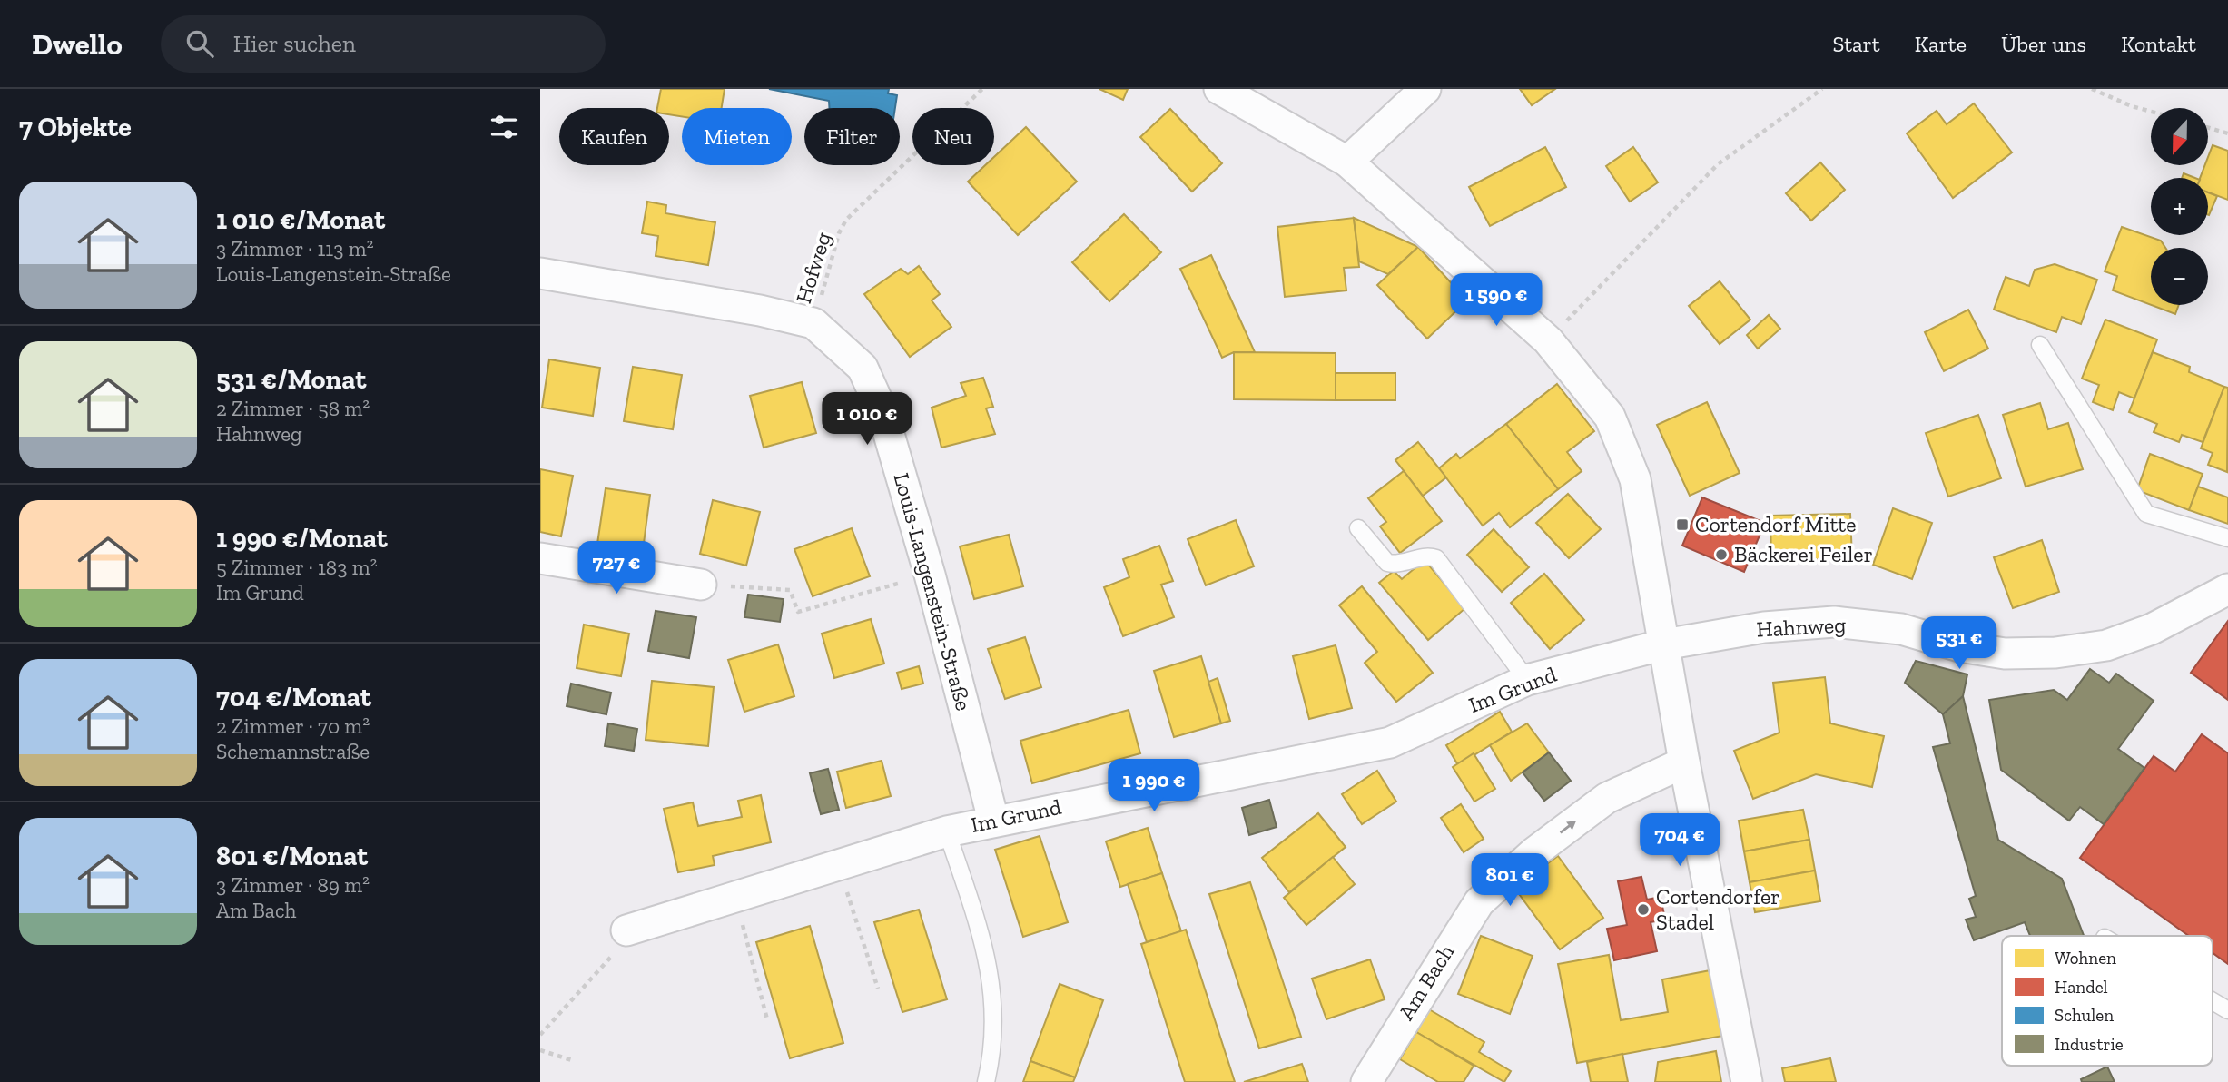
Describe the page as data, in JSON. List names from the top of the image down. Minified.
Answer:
{"streets":{"street":["Louis-Langenstein-Straße","Hahnweg","Im Grund","Am Bach"],"path":["Hofweg"]},"crossings":[["Hofweg","Louis-Langenstein-Straße"],["Louis-Langenstein-Straße","Im Grund"],["Hahnweg","Im Grund"]],"one_way":["Am Bach"],"places":{"transit":["Cortendorf Mitte"],"other":["Bäckerei Feiler","Cortendorfer Stadel"]},"legend":["Wohnen","Handel","Schulen","Industrie"],"north":"bottom","page":{"header":"Dwello","search":"Hier suchen","nav":["Start","Karte","Über uns","Kontakt"],"heading":"7 Objekte","map_buttons":["+","−"],"chip":["Kaufen","Mieten","Filter","Neu"],"list":[{"name":"1 010 €/Monat","note":"3 Zimmer · 113 m² · Louis-Langenstein-Straße"},{"name":"531 €/Monat","note":"2 Zimmer · 58 m² · Hahnweg"},{"name":"1 990 €/Monat","note":"5 Zimmer · 183 m² · Im Grund"},{"name":"704 €/Monat","note":"2 Zimmer · 70 m² · Schemannstraße"},{"name":"801 €/Monat","note":"3 Zimmer · 89 m² · Am Bach"}],"price":["1 590 €","1 010 €","727 €","531 €","1 990 €","704 €","801 €"]}}
